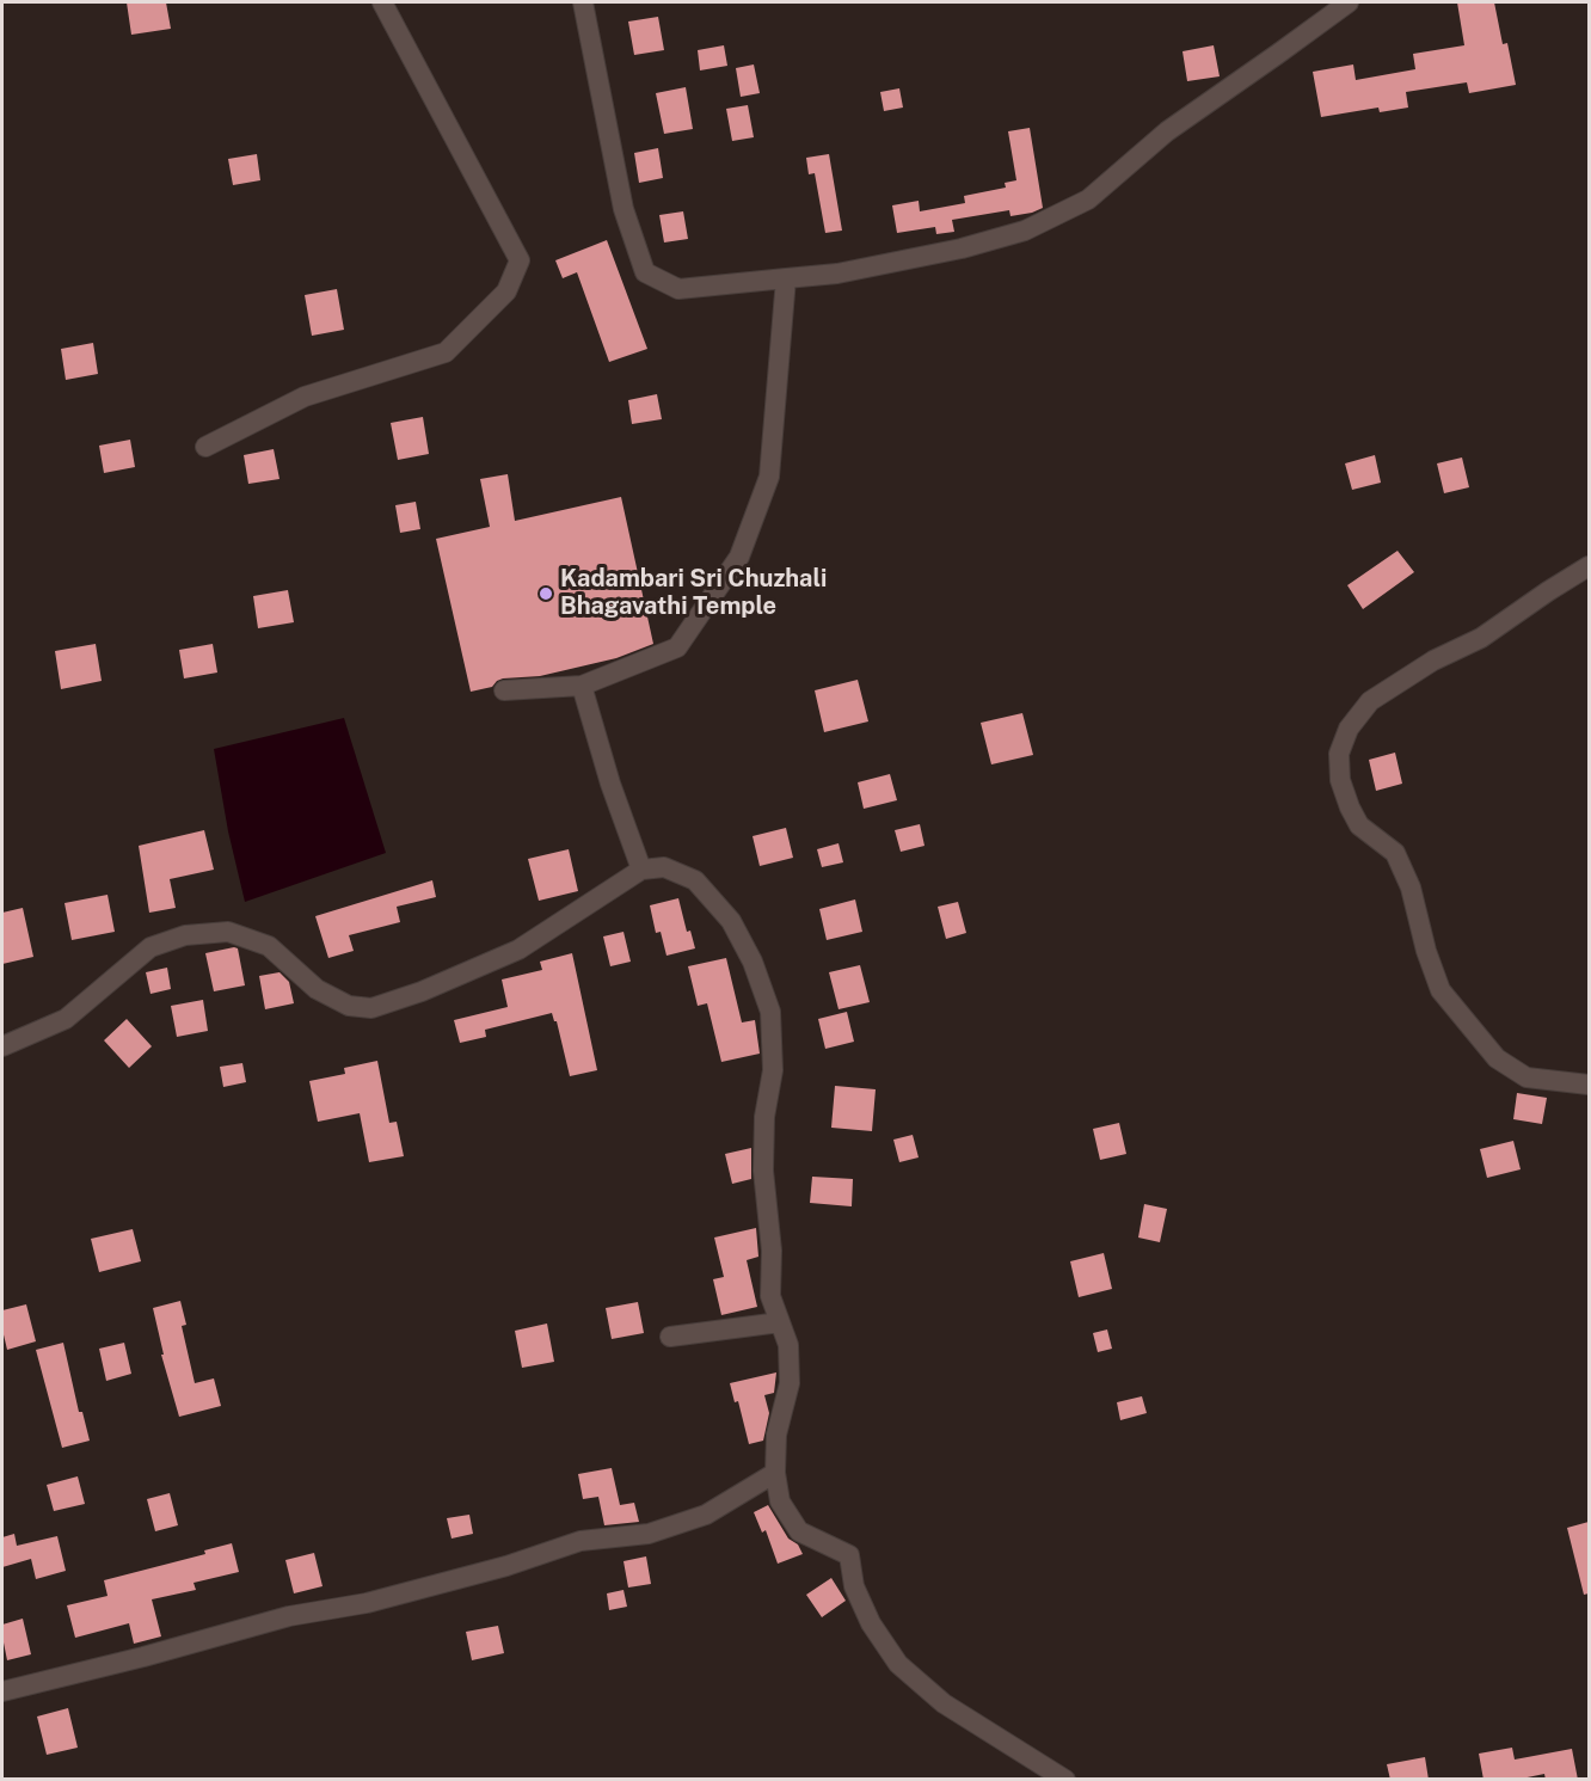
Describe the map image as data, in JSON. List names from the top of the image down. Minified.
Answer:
{"places":["Kadambari Sri Chuzhali Bhagavathi Temple"]}
